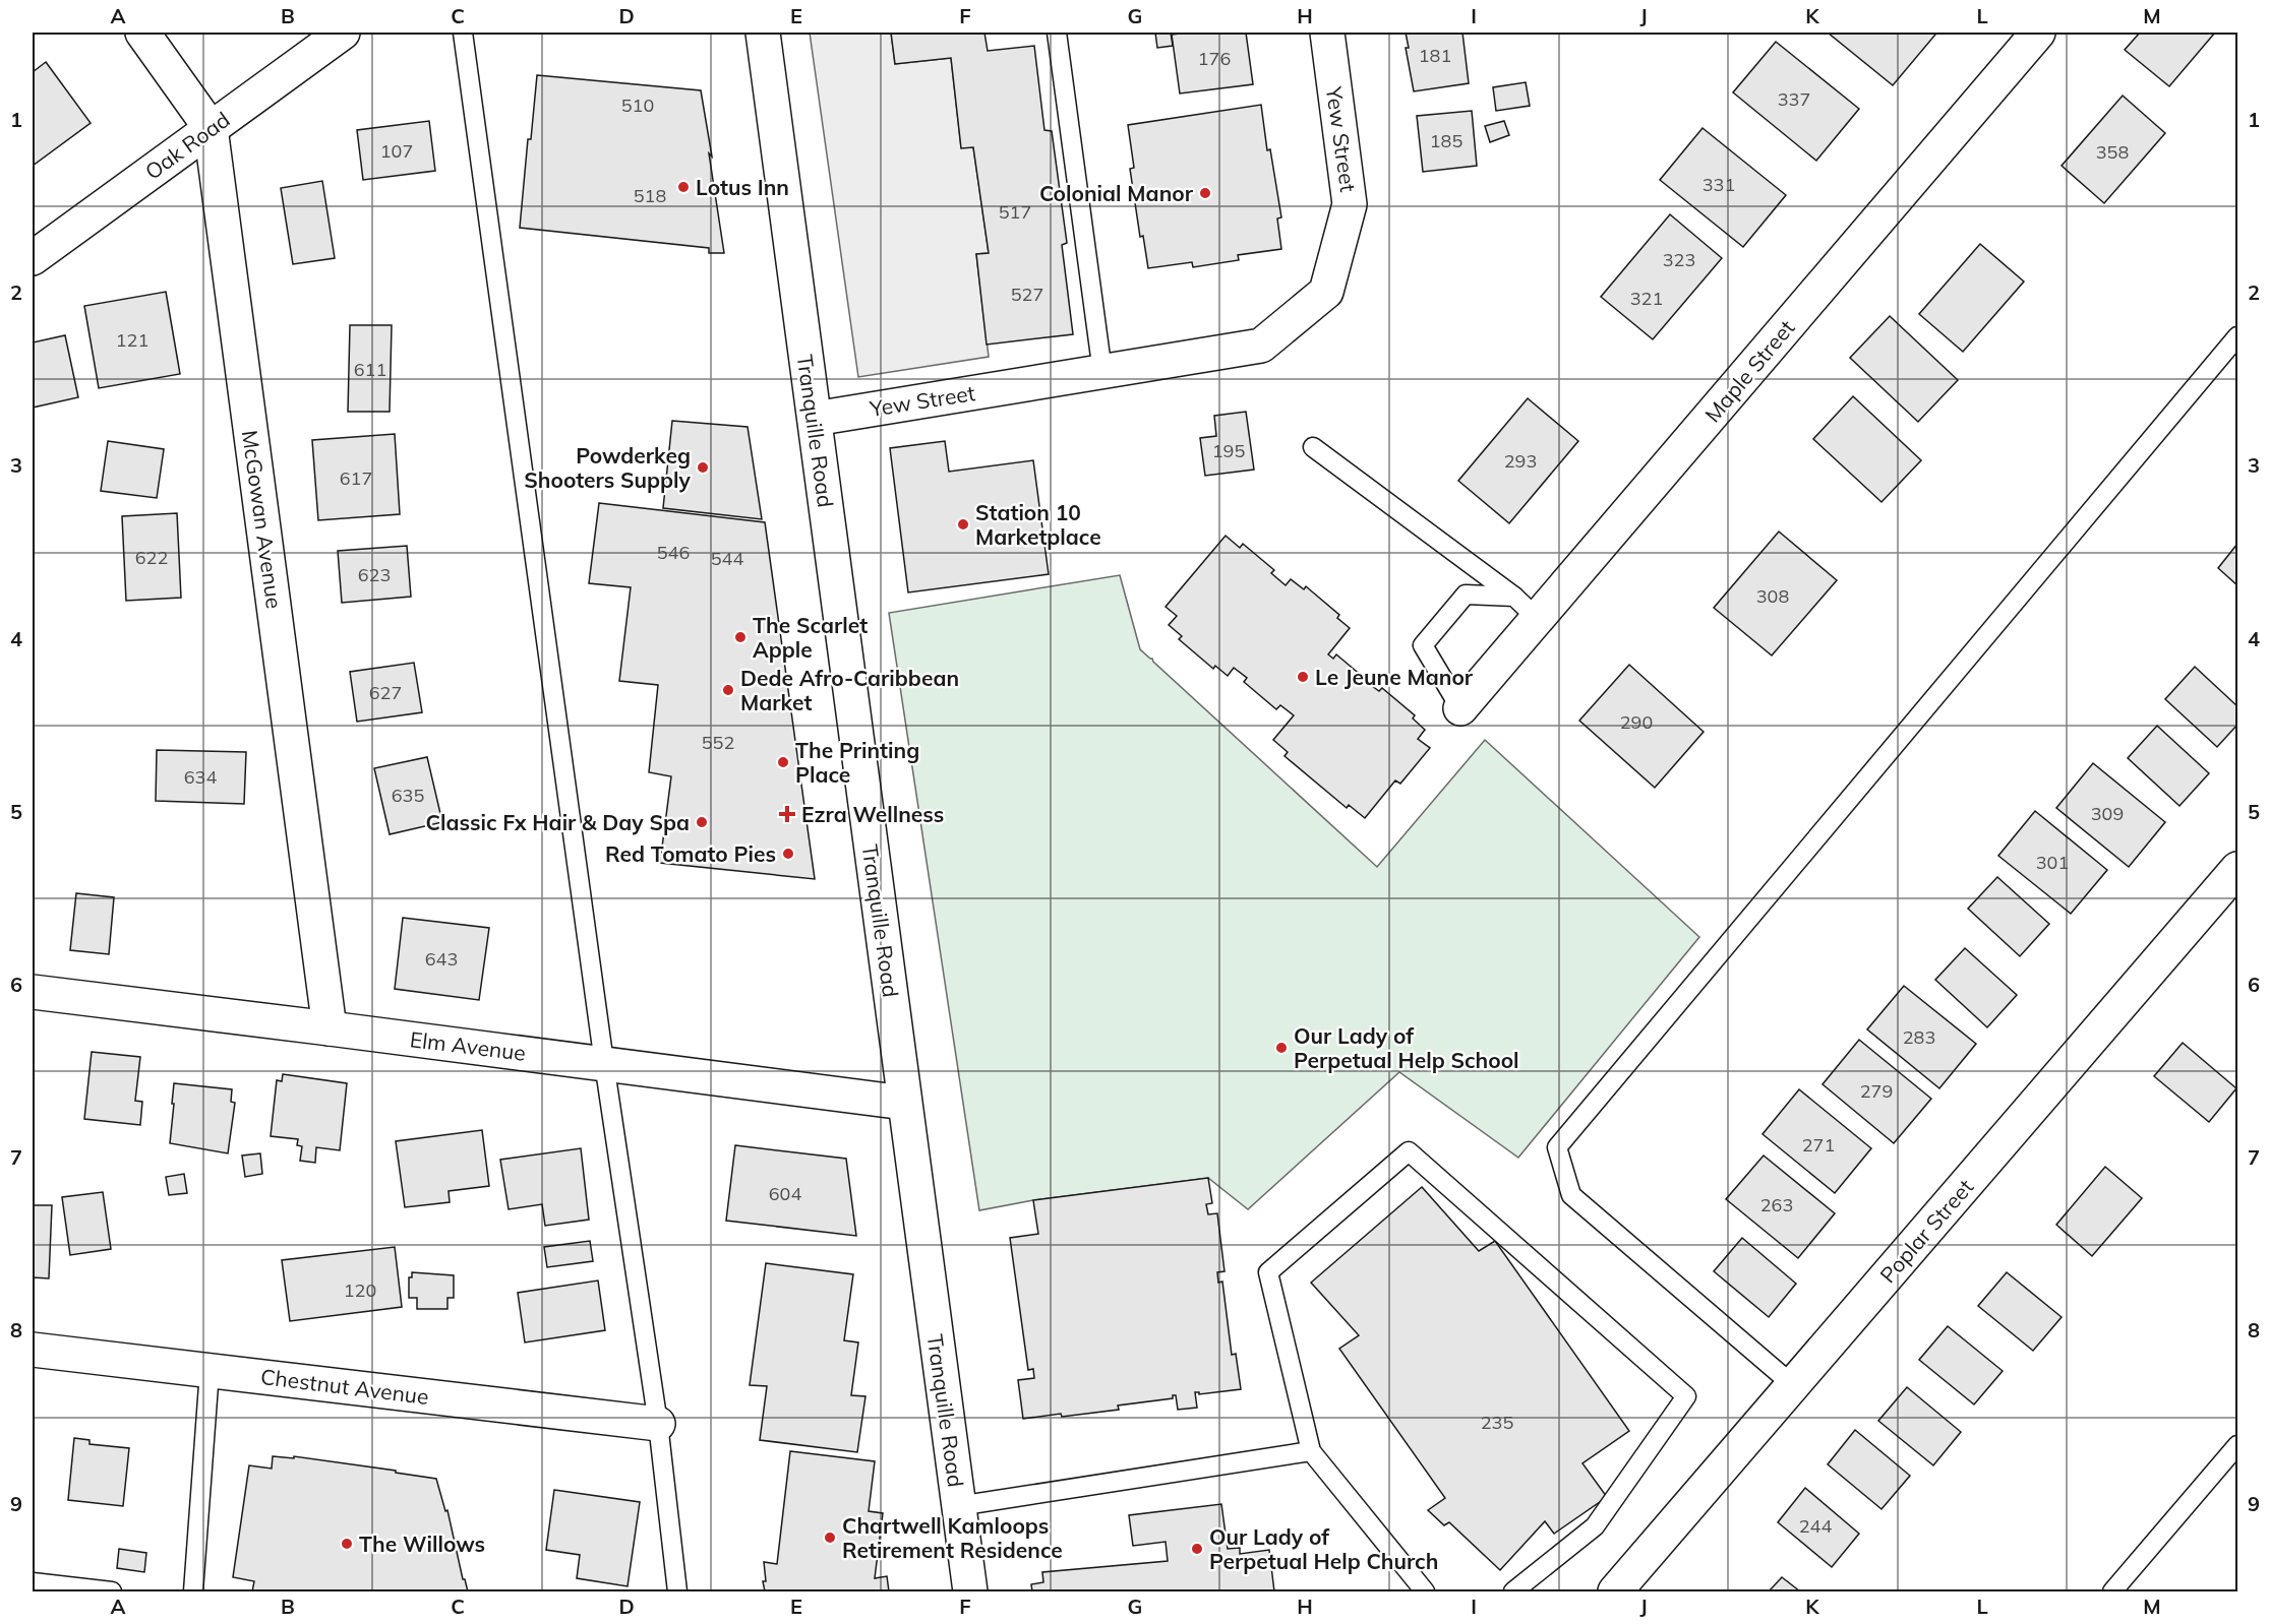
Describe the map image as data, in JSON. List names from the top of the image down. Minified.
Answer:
{"streets":{"street":["Yew Street","Oak Road","Maple Street","Tranquille Road","McGowan Avenue","Elm Avenue","Poplar Street","Chestnut Avenue"]},"crossings":[["Yew Street","Tranquille Road"],["Oak Road","McGowan Avenue"],["Tranquille Road","Elm Avenue"],["McGowan Avenue","Elm Avenue"]],"places":{"other":["Lotus Inn","Colonial Manor","Powderkeg Shooters Supply","Station 10 Marketplace","The Scarlet Apple","Le Jeune Manor","Dede Afro-Caribbean Market","The Printing Place","Classic Fx Hair & Day Spa","Red Tomato Pies","Our Lady of Perpetual Help School","Chartwell Kamloops Retirement Residence","The Willows","Our Lady of Perpetual Help Church"],"health":["Ezra Wellness"]},"house_numbers":["181","176","337","510","185","107","358","331","518","517","323","527","321","121","611","195","293","617","546","622","544","623","308","627","290","552","634","635","309","301","643","283","279","271","604","263","120","235","244"],"grid":{"columns":["A","B","C","D","E","F","G","H","I","J","K","L","M"],"rows":["1","2","3","4","5","6","7","8","9"]}}
